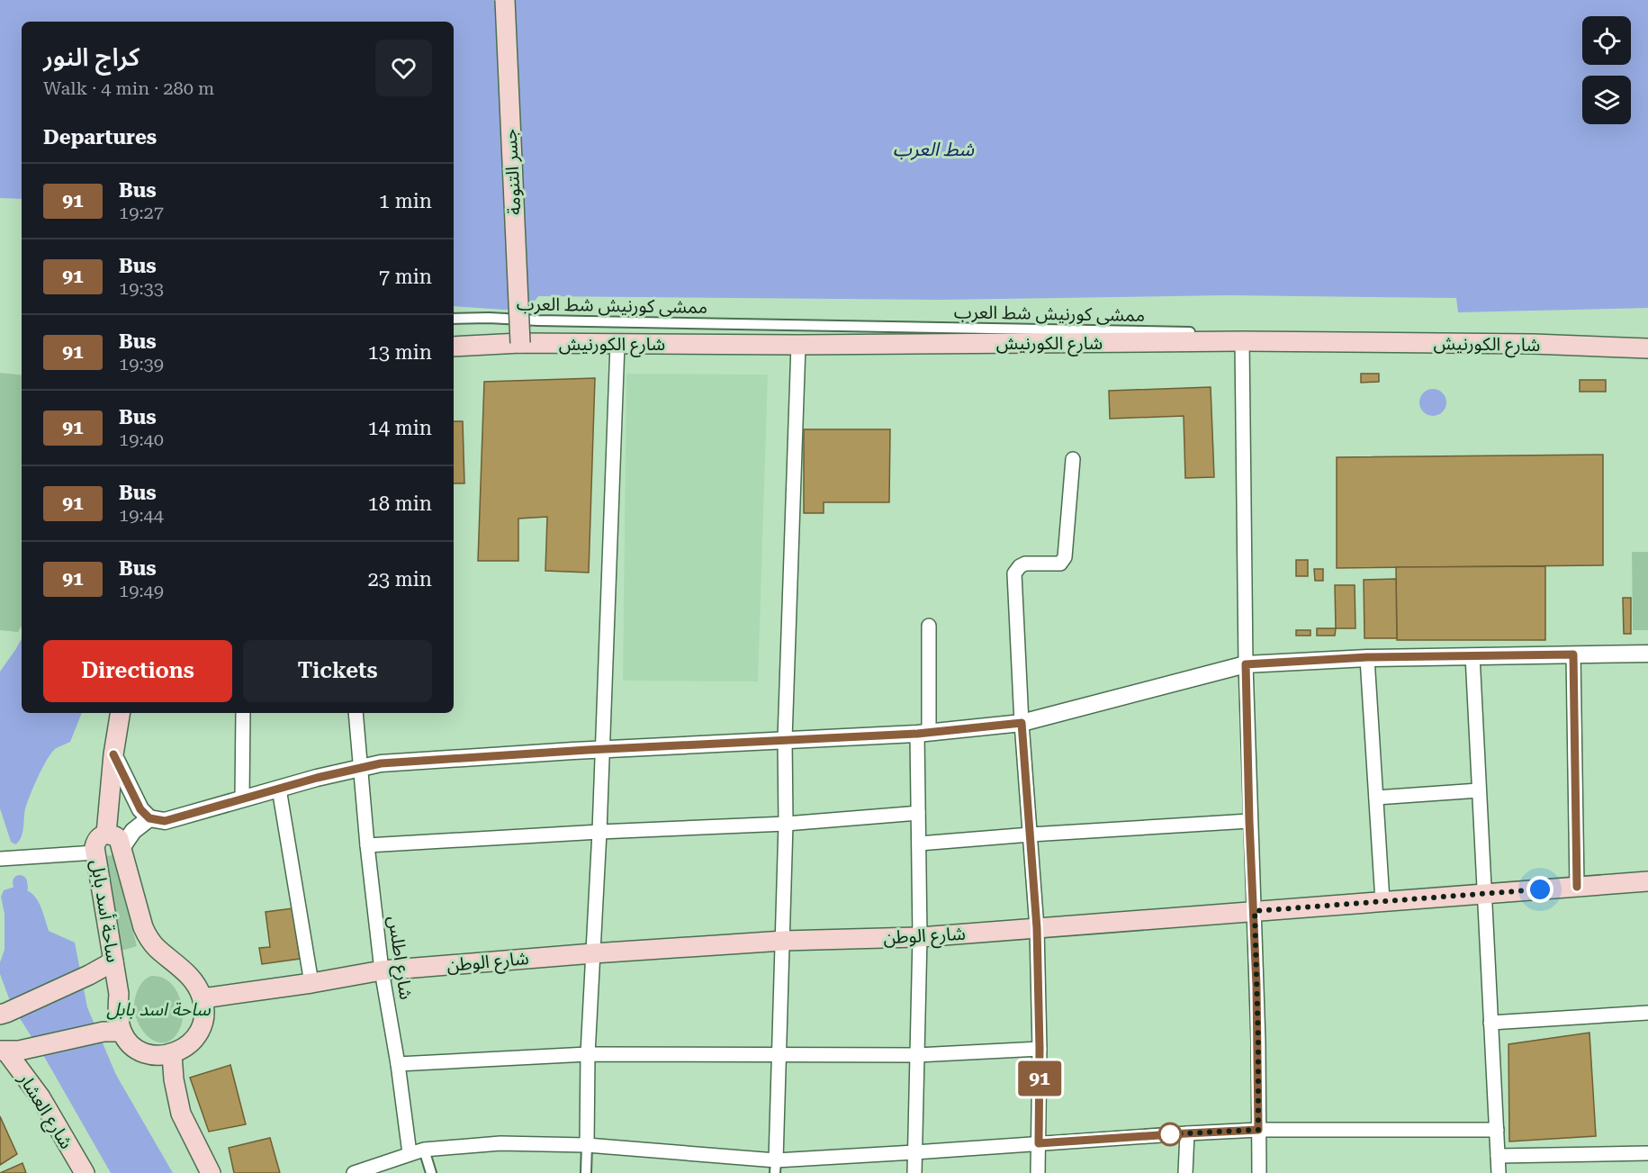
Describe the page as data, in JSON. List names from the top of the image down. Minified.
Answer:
{"streets":{"main road":["جسر التنومة","شارع الكورنيش","ساحة أسد بابل","شارع الوطن","شارع العشار"],"street":["ممشى كورنيش شط العرب","شارع اطلس"]},"crossings":[["جسر التنومة","شارع الكورنيش"],["ساحة أسد بابل","شارع الوطن"],["شارع الوطن","شارع اطلس"]],"water":["شط العرب"],"parks":["ساحة اسد بابل"],"lines":["bus line 91"],"page":{"on_map":"91","heading":[["كراج النور","Walk · 4 min · 280 m"],"Departures"],"list":[{"mark":"91","name":"Bus","note":"19:27","value":"1 min"},{"mark":"91","name":"Bus","note":"19:33","value":"7 min"},{"mark":"91","name":"Bus","note":"19:39","value":"13 min"},{"mark":"91","name":"Bus","note":"19:40","value":"14 min"},{"mark":"91","name":"Bus","note":"19:44","value":"18 min"},{"mark":"91","name":"Bus","note":"19:49","value":"23 min"}],"buttons":["Directions","Tickets"]}}
